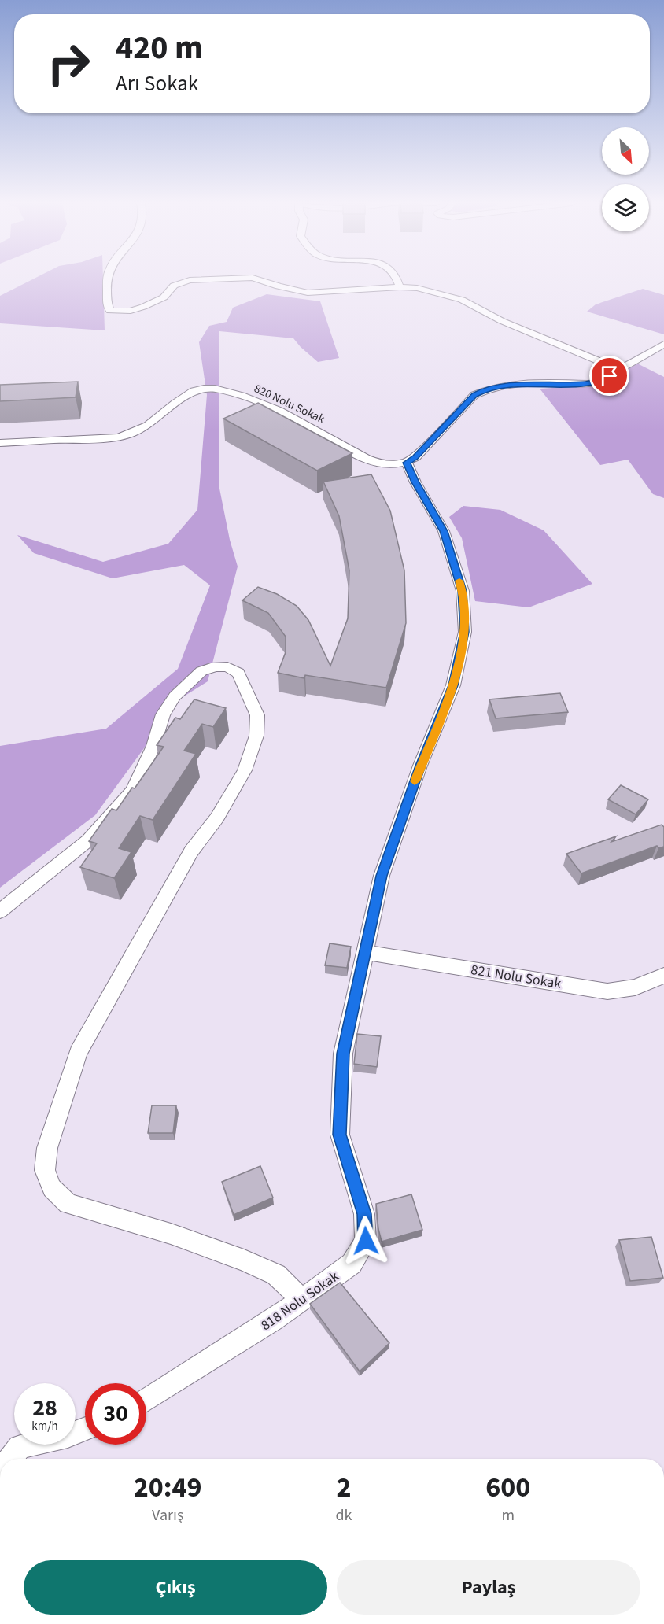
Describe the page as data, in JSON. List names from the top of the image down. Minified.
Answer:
{"streets":{"street":["820 Nolu Sokak","821 Nolu Sokak","818 Nolu Sokak"]},"crossings":[["820 Nolu Sokak","818 Nolu Sokak"],["821 Nolu Sokak","818 Nolu Sokak"]],"north":"bottom right","page":{"turn":["420 m","Arı Sokak"],"speed":"28 km/h","limit":"30","eta":["20:49","Varış","2","dk","600","m"],"buttons":["Çıkış","Paylaş"]}}
